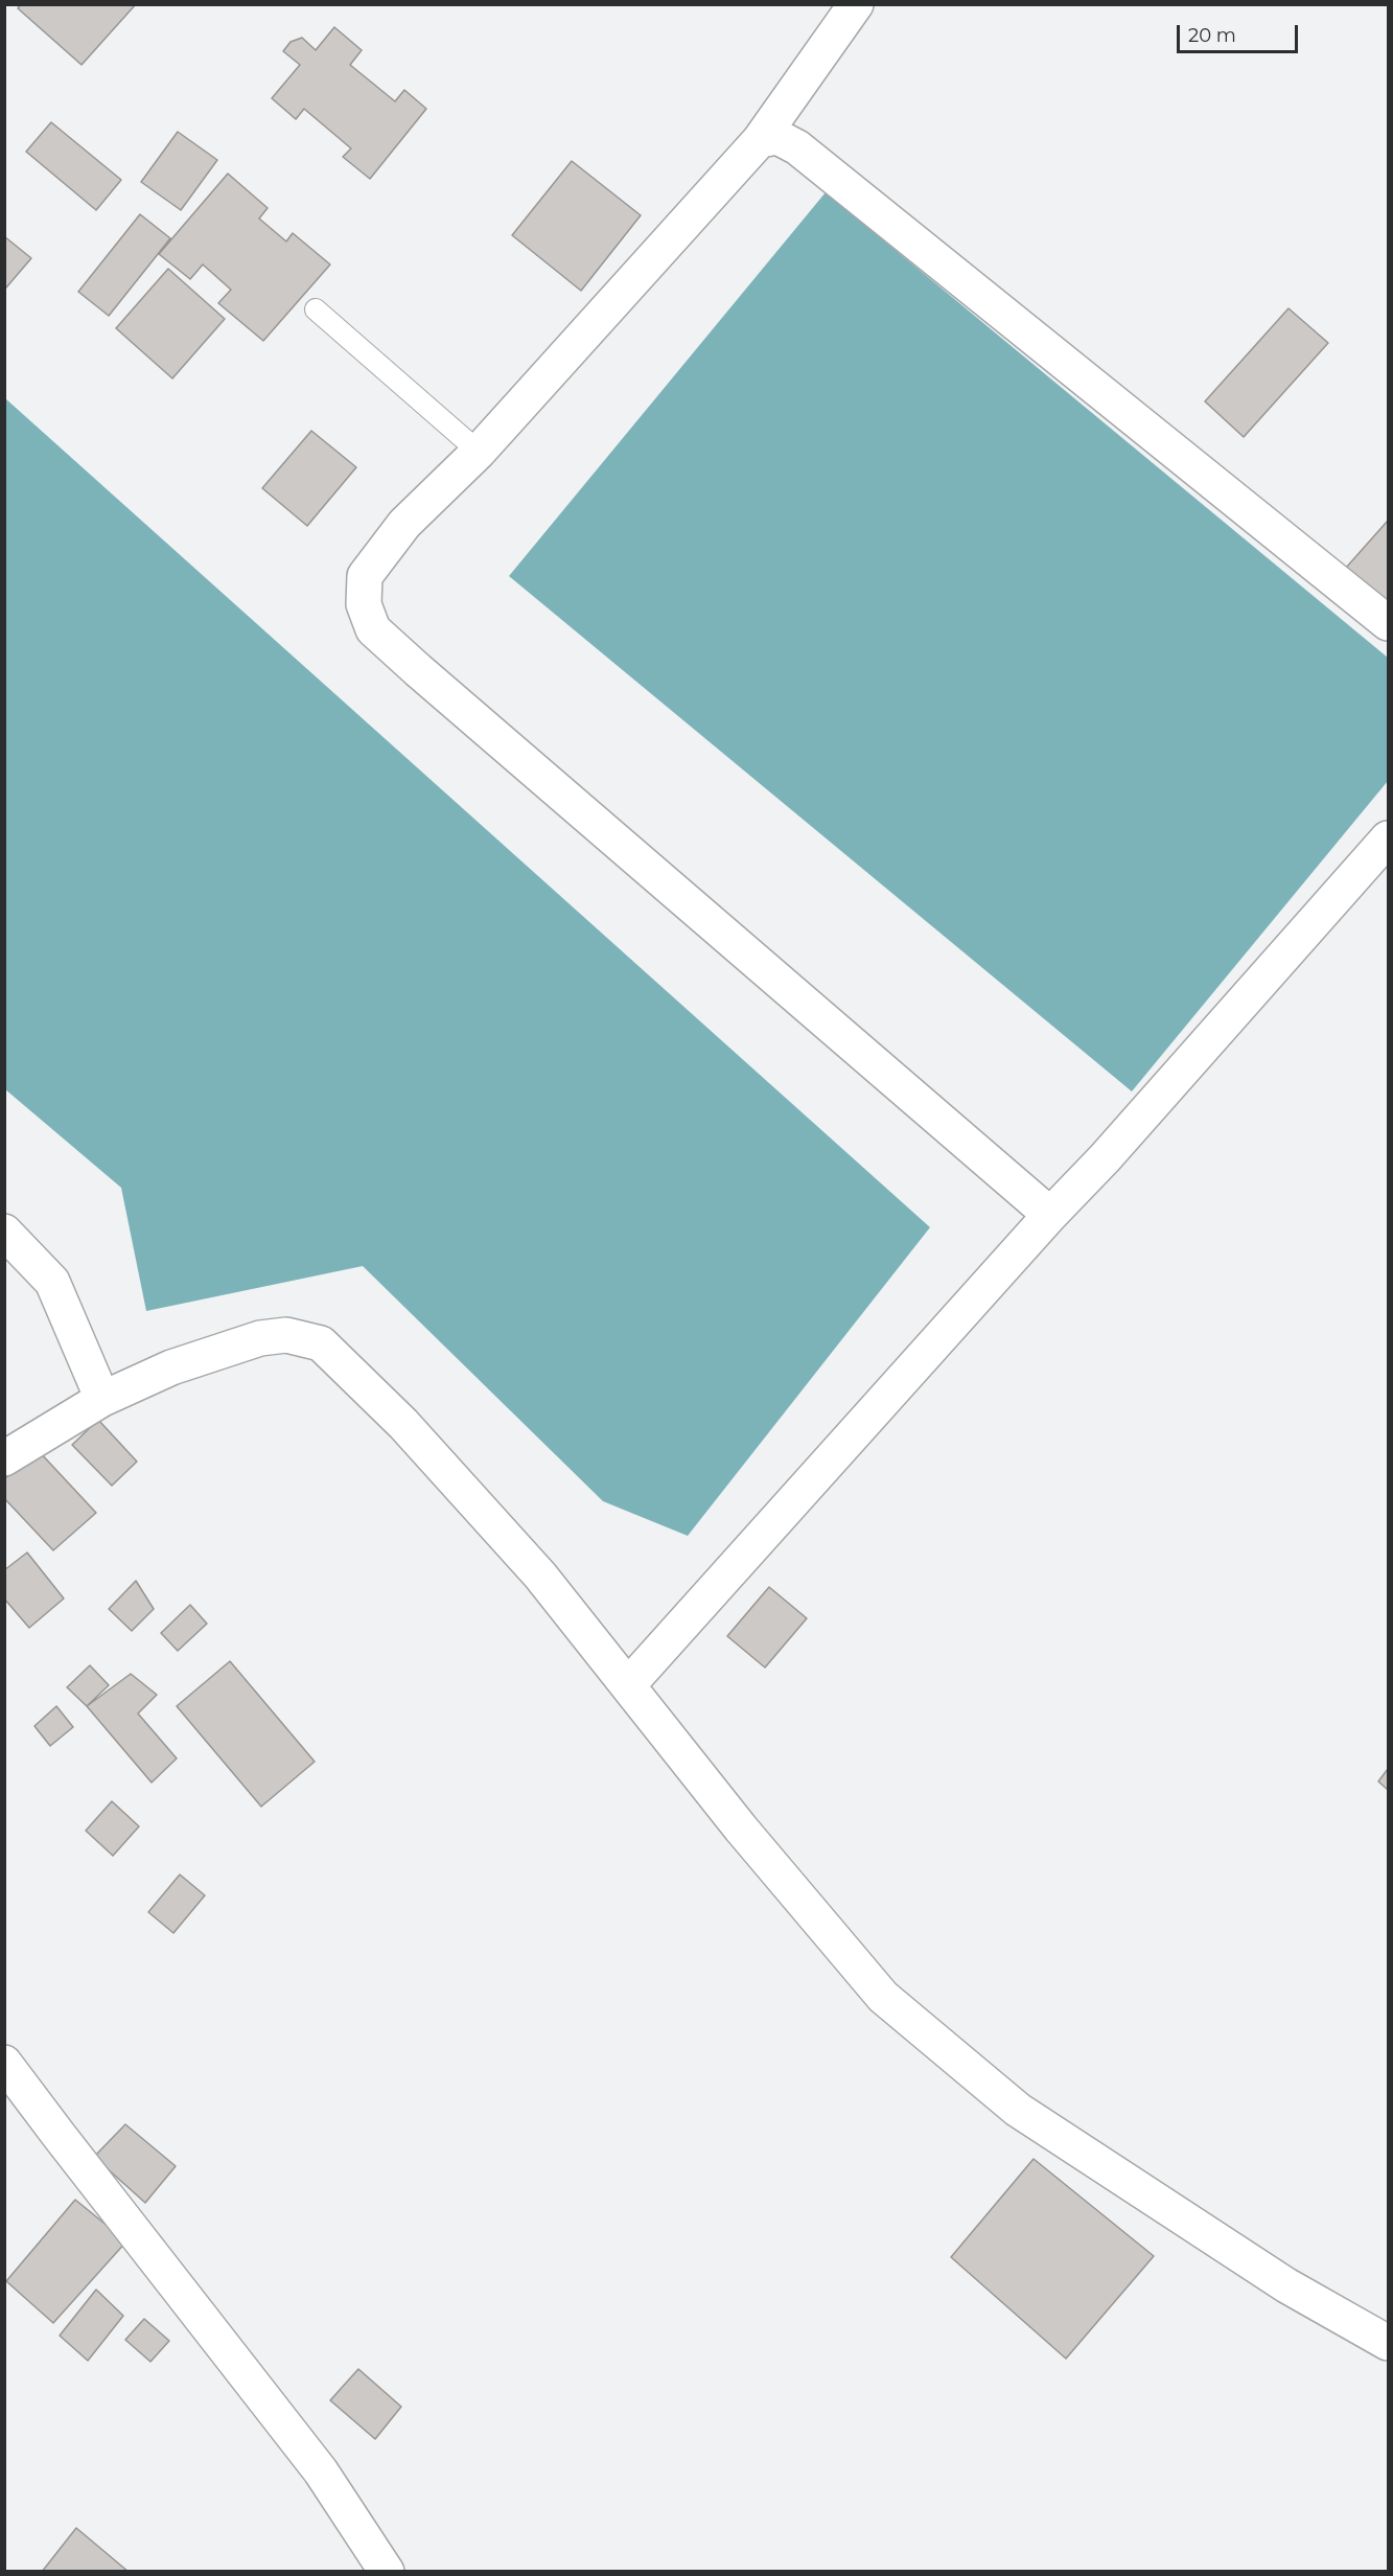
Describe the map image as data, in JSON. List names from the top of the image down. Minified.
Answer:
{"scale_bar":"20 m"}
